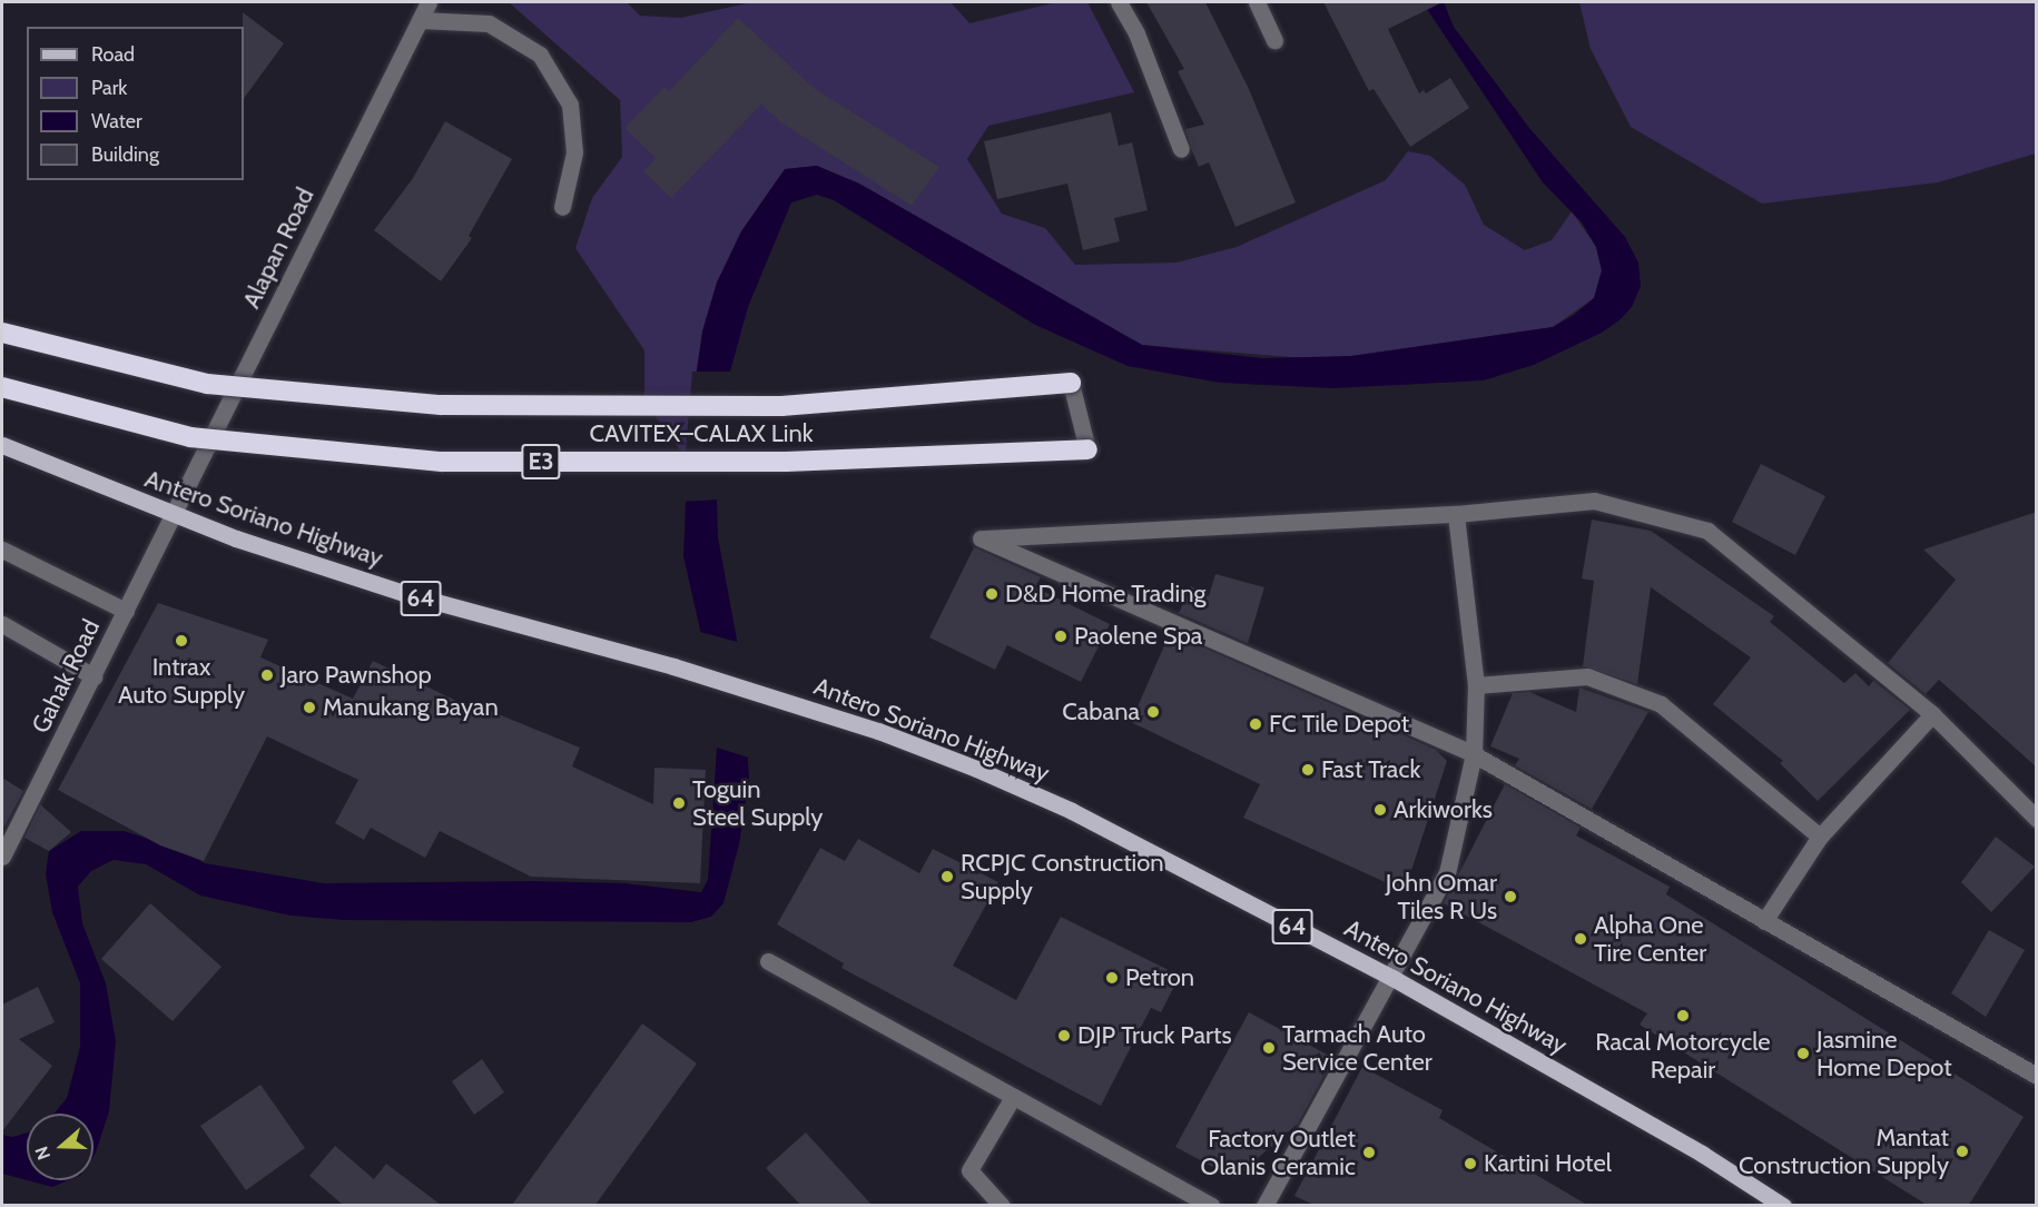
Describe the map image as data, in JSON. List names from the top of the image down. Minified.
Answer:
{"streets":{"highway":["CAVITEX–CALAX Link","E3"],"main road":["Antero Soriano Highway","64"],"street":["Alapan Road","Gahak Road"]},"crossings":[["Alapan Road","Antero Soriano Highway"],["Alapan Road","Gahak Road"],["Antero Soriano Highway","Gahak Road"]],"places":["D&D Home Trading","Paolene Spa","Intrax Auto Supply","Jaro Pawnshop","Manukang Bayan","Cabana","FC Tile Depot","Fast Track","Toguin Steel Supply","Arkiworks","RCPJC Construction Supply","John Omar Tiles R Us","Alpha One Tire Center","Petron","Racal Motorcycle Repair","DJP Truck Parts","Tarmach Auto Service Center","Jasmine Home Depot","Mantat Construction Supply","Factory Outlet Olanis Ceramic","Kartini Hotel"],"legend":["Road","Park","Water","Building"],"north":"left"}
